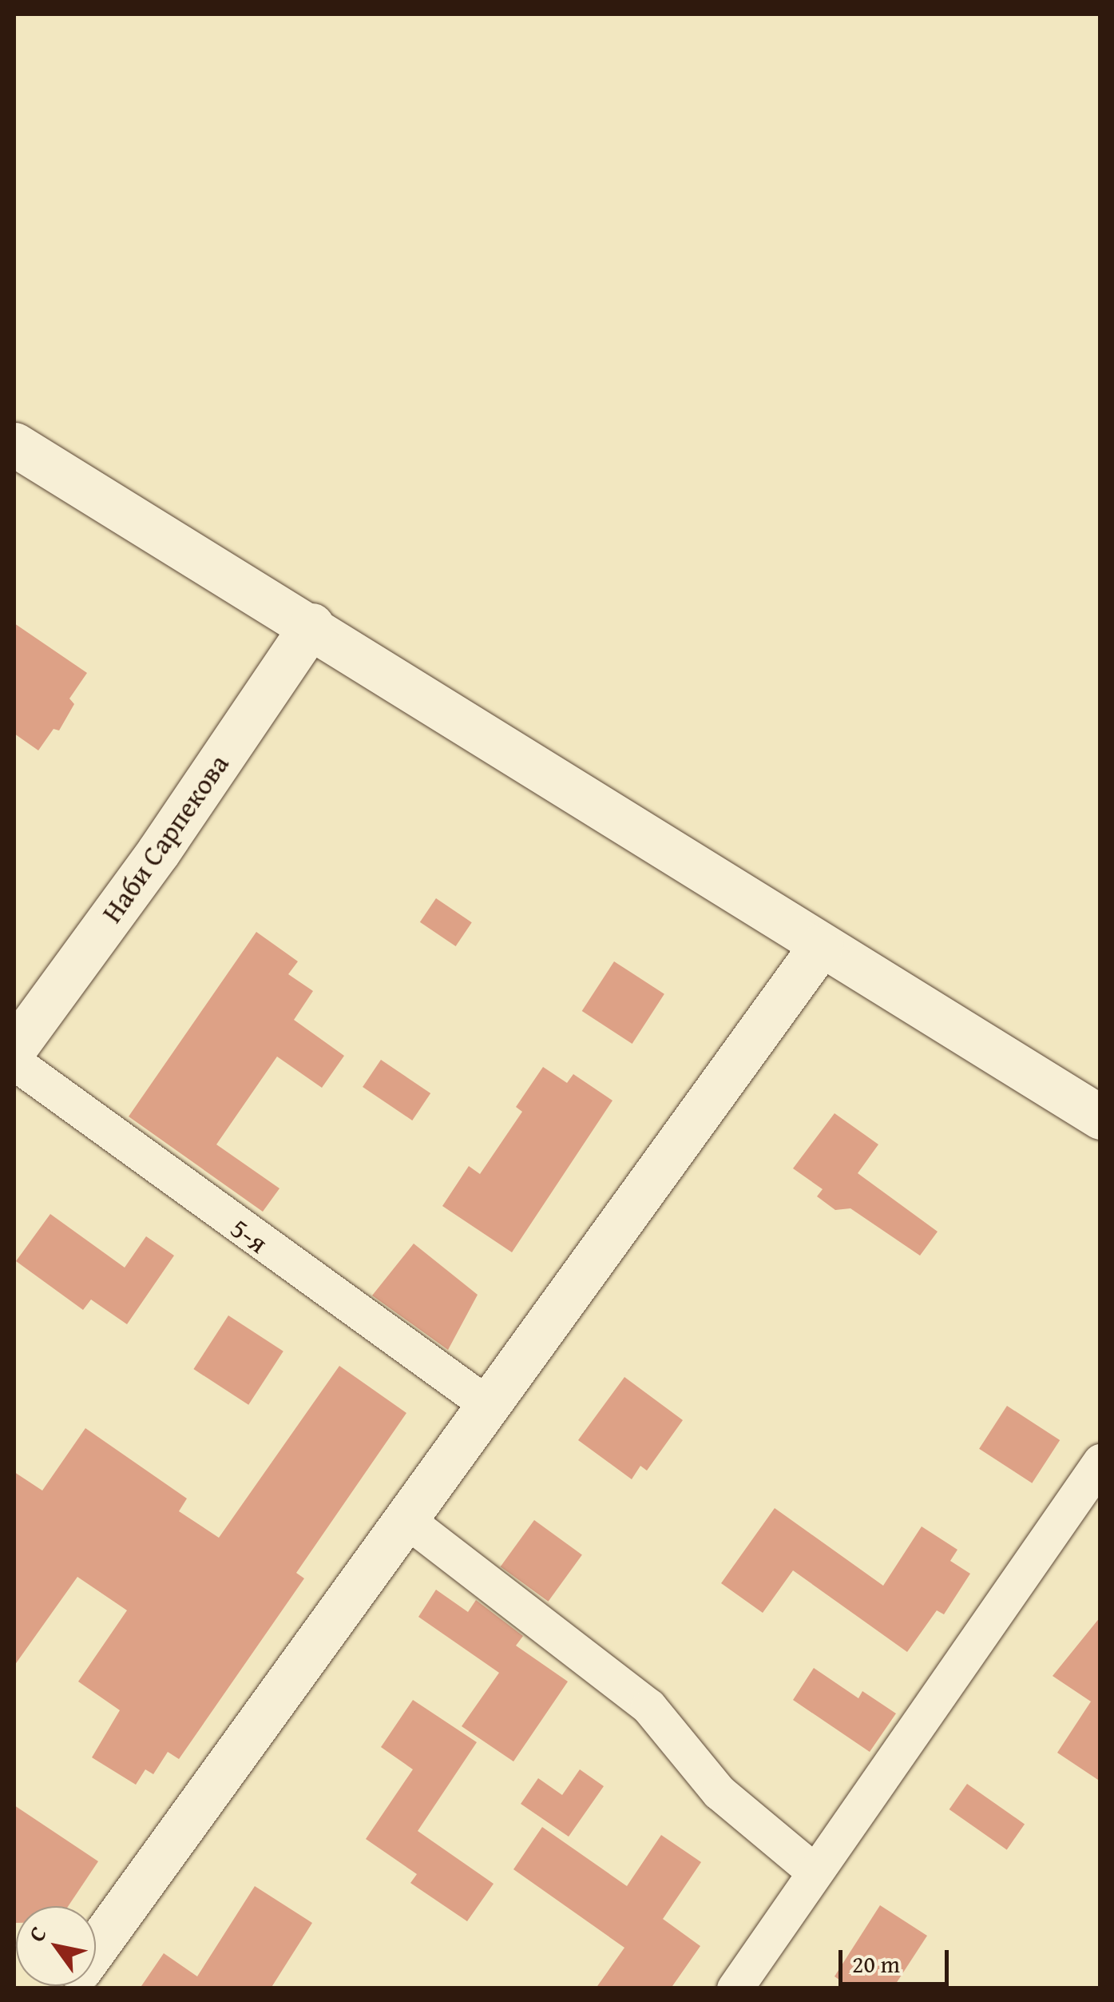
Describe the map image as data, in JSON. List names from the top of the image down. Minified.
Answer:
{"streets":{"street":["Наби Сарпекова","5-я"]},"scale_bar":"20 m","north":"top left"}
